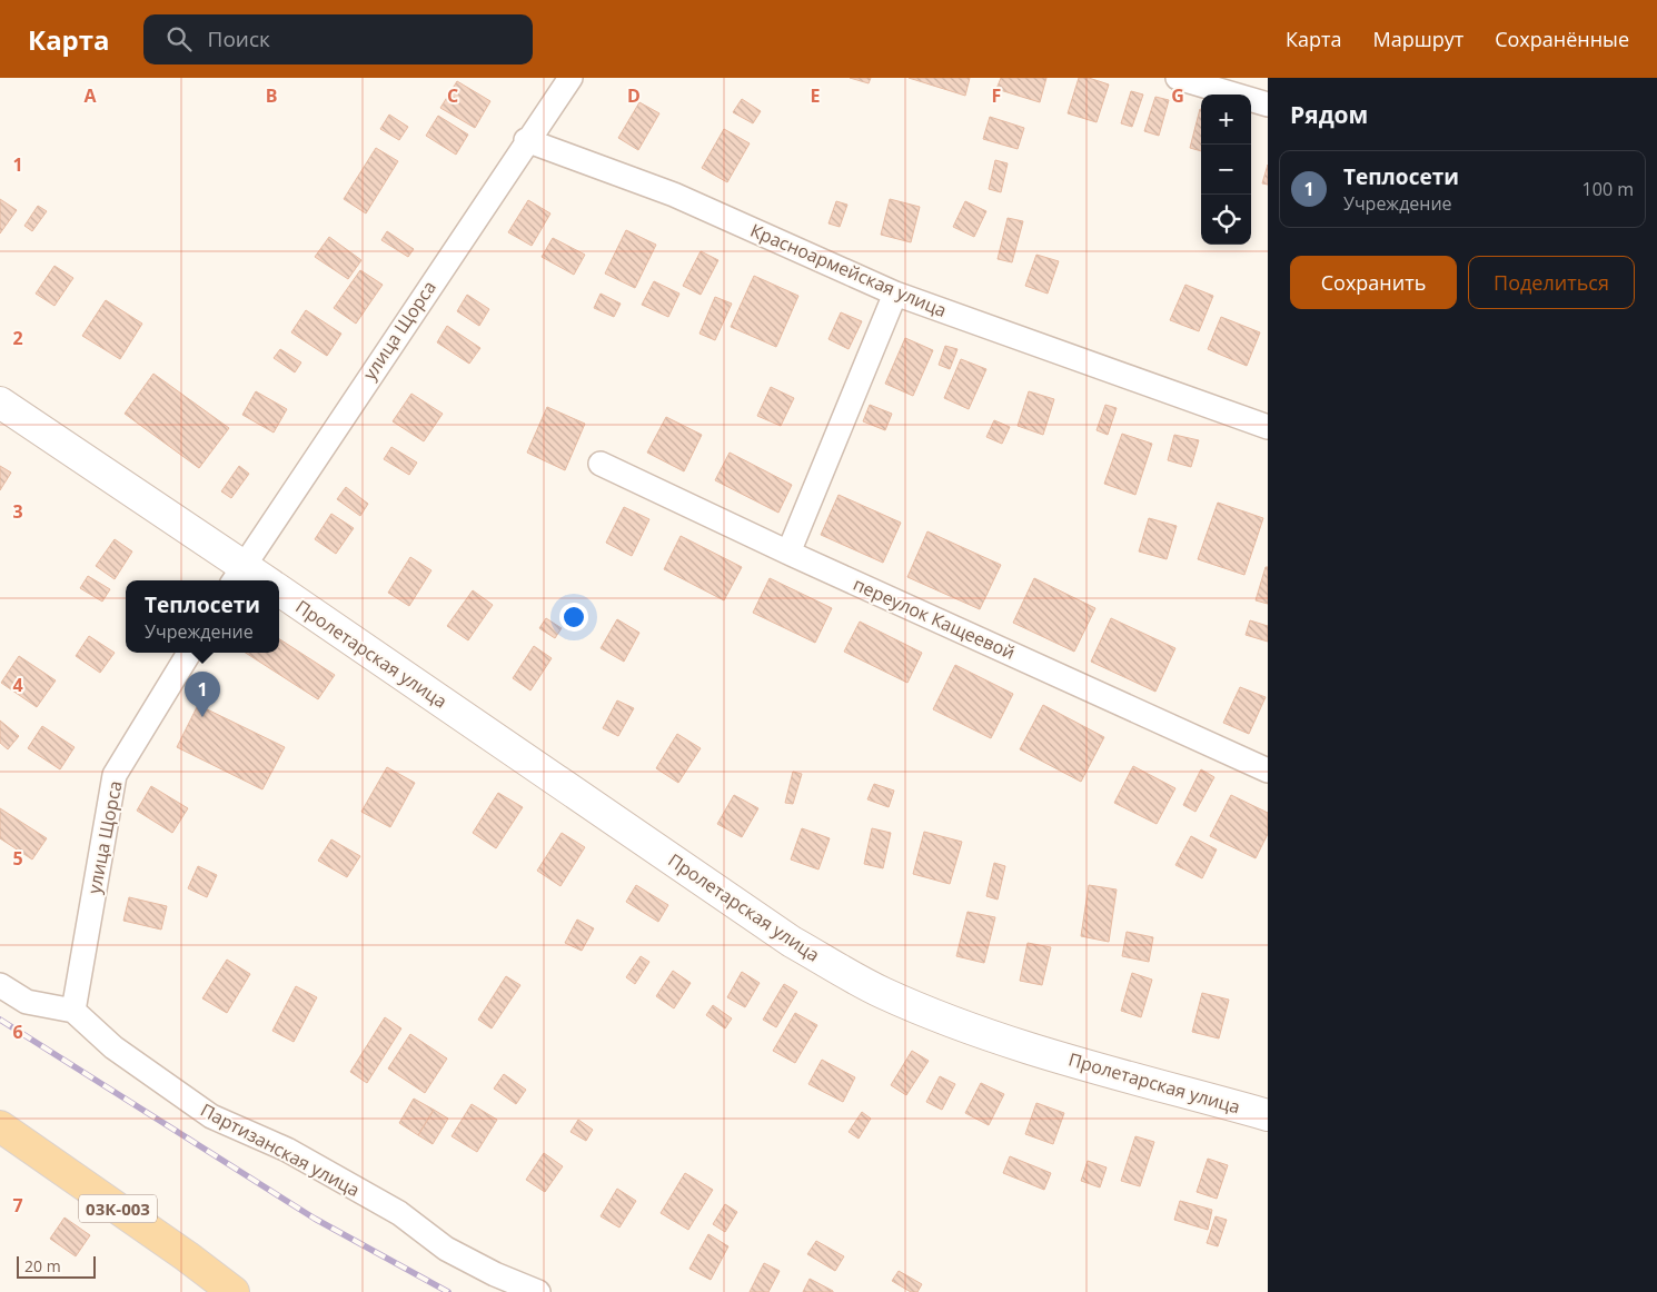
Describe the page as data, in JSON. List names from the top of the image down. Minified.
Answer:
{"streets":{"main road":["03К-003"],"street":["Красноармейская улица","улица Щорса","переулок Кащеевой","Пролетарская улица","Партизанская улица"]},"crossings":[["Красноармейская улица","улица Щорса"],["улица Щорса","Партизанская улица"]],"scale_bar":"20 m","page":{"header":"Карта","search":"Поиск","nav":["Карта","Маршрут","Сохранённые"],"heading":"Рядом","map_buttons":["+","−"],"list":[{"mark":"1","name":"Теплосети","note":"Учреждение","value":"100 m"}],"buttons":["Сохранить","Поделиться"],"popup":["Теплосети","Учреждение"],"pins":"1","scale":"20 m"},"grid":{"columns":["A","B","C","D","E","F","G"],"rows":["1","2","3","4","5","6","7"]}}
